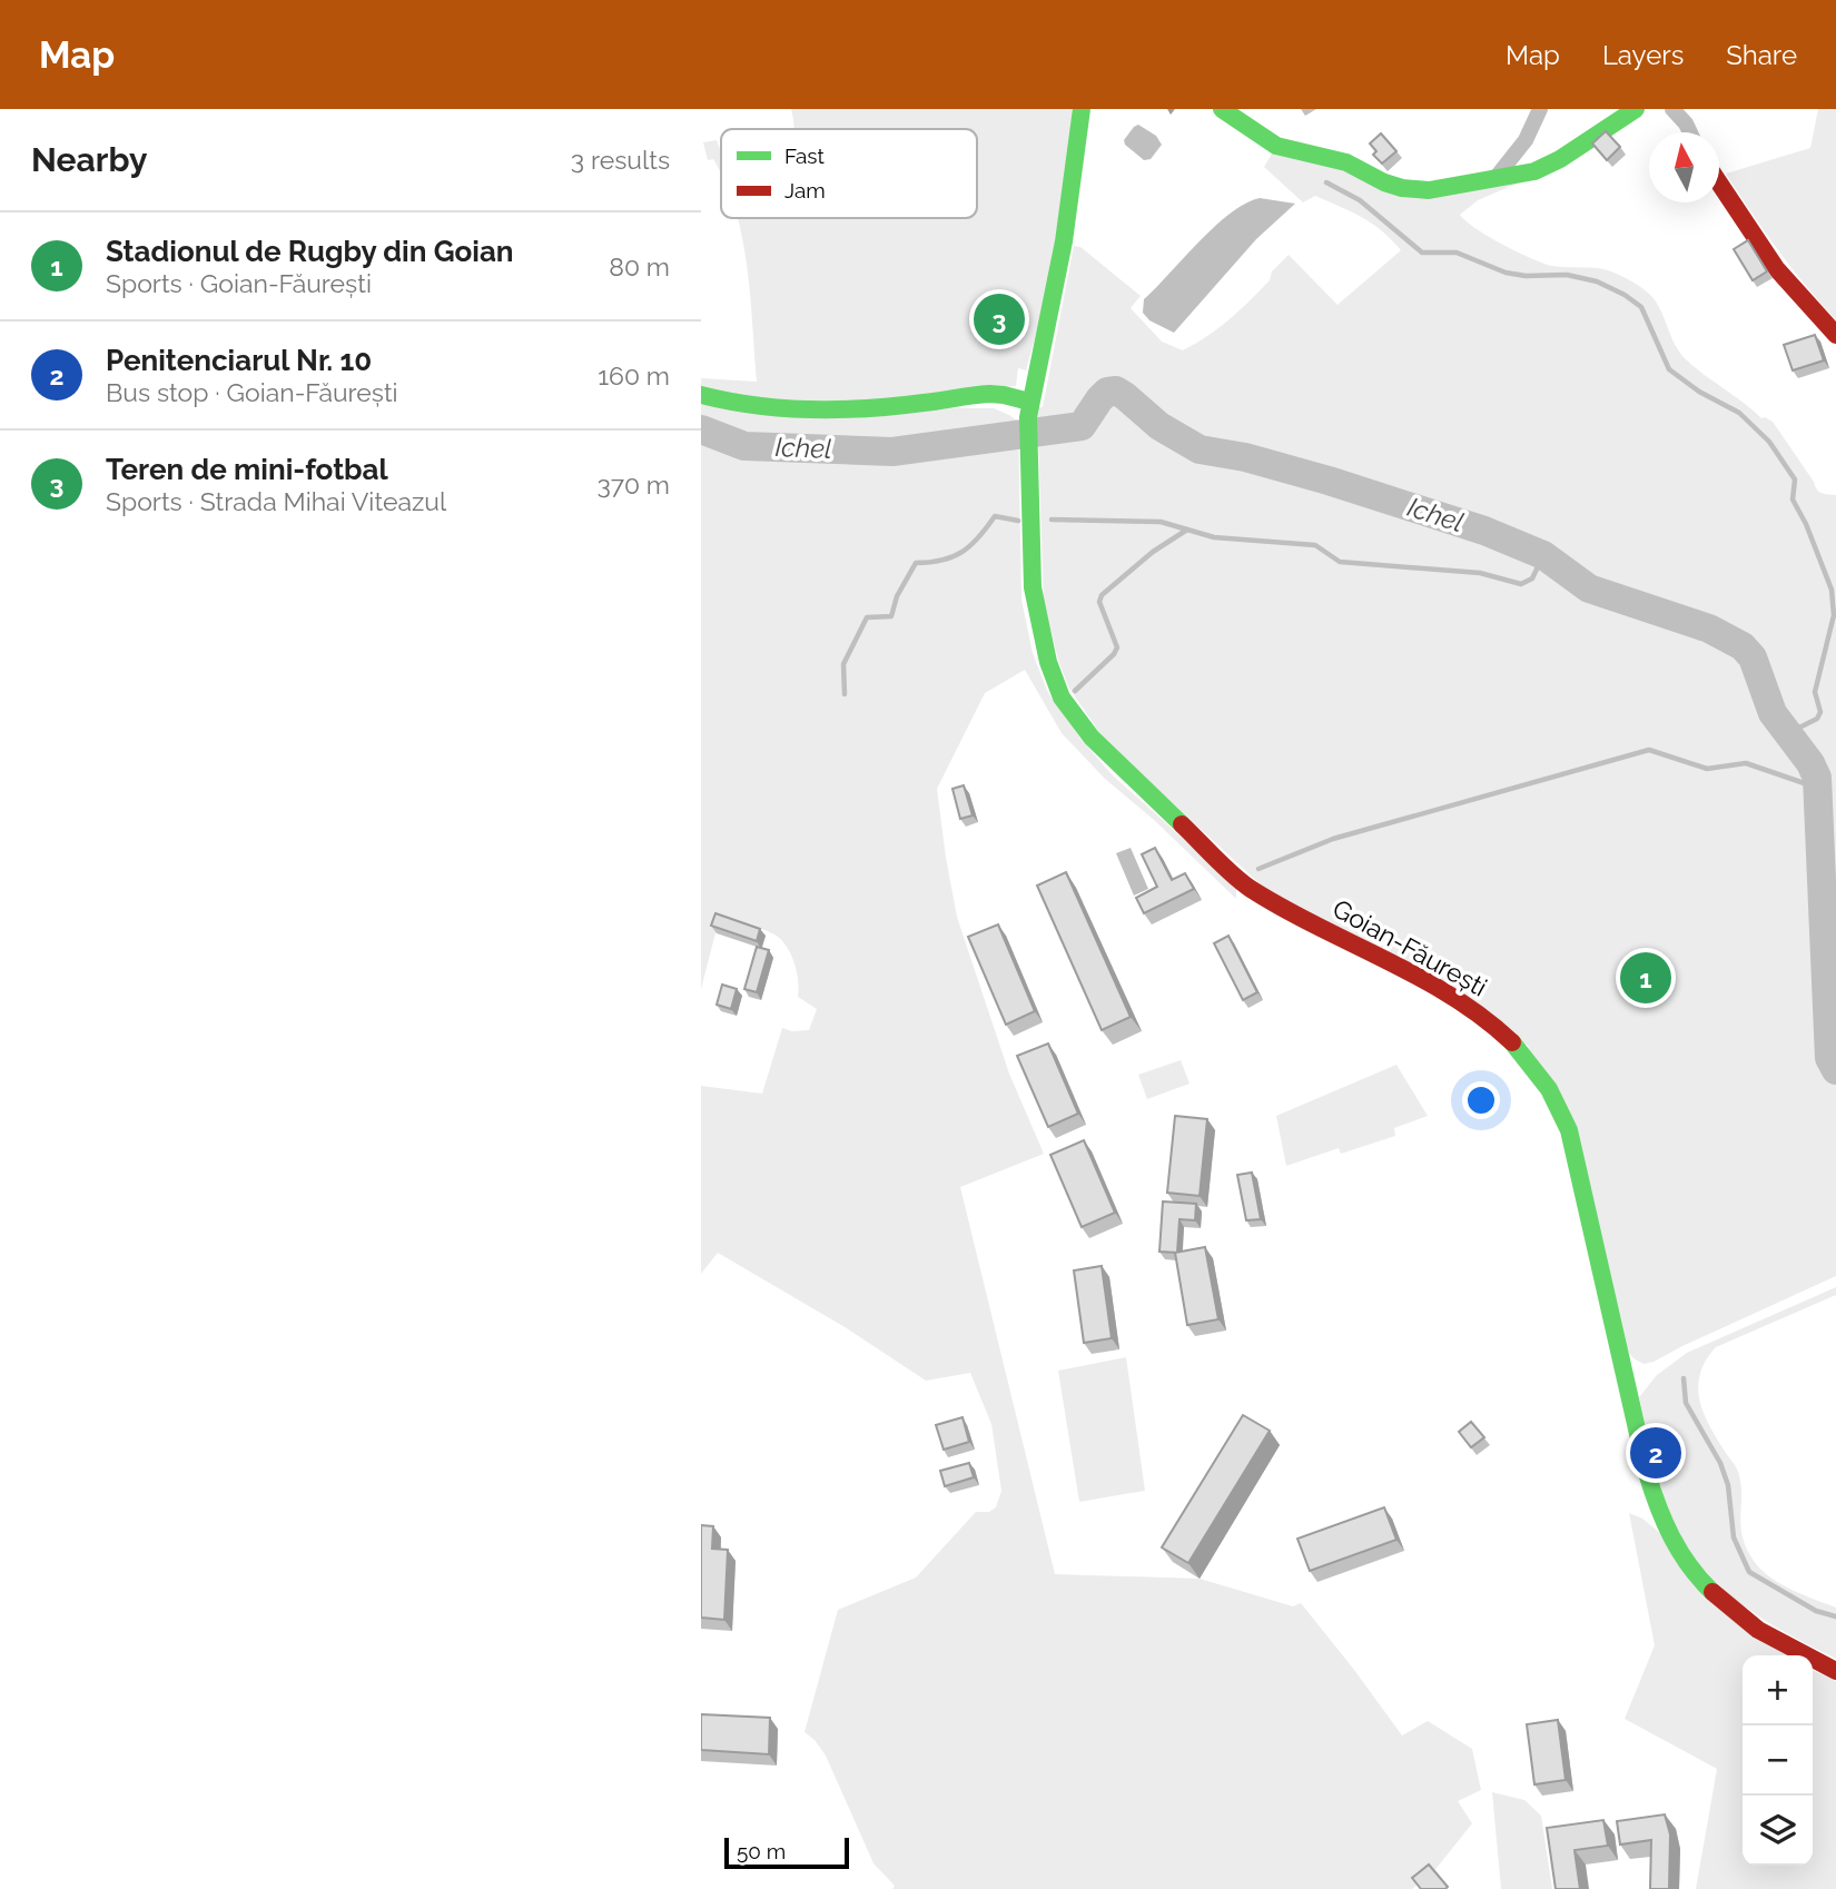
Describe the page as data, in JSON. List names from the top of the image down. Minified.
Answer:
{"streets":{"street":["Goian-Făurești"]},"water":["Ichel"],"legend":["Fast","Jam"],"scale_bar":"50 m","north":"top","page":{"header":"Map","nav":["Map","Layers","Share"],"heading":["Nearby","3 results"],"list":[{"mark":"1","name":"Stadionul de Rugby din Goian","note":"Sports · Goian-Făurești","value":"80 m"},{"mark":"2","name":"Penitenciarul Nr. 10","note":"Bus stop · Goian-Făurești","value":"160 m"},{"mark":"3","name":"Teren de mini-fotbal","note":"Sports · Strada Mihai Viteazul","value":"370 m"}],"pins":["3","1","2"],"map_buttons":["+","−"],"scale":"50 m"}}
